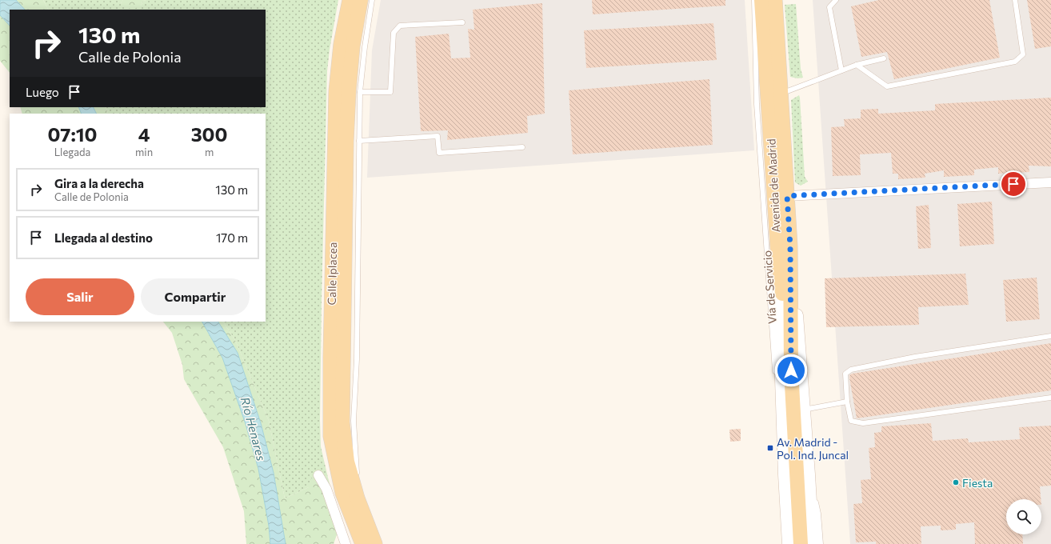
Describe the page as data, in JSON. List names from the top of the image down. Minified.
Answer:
{"streets":{"main road":["Avenida de Madrid","Calle Iplacea"],"lane":["Vía de Servicio"]},"crossings":[["Avenida de Madrid","Vía de Servicio"]],"water":["Río Henares"],"places":{"transit":["Av. Madrid - Pol. Ind. Juncal"],"other":["Fiesta"]},"page":{"turn":["130 m","Calle de Polonia"],"then":"Luego","eta":["07:10","Llegada","4","min","300","m"],"list":[{"name":"Gira a la derecha","note":"Calle de Polonia","value":"130 m"},{"name":"Llegada al destino","value":"170 m"}],"buttons":["Salir","Compartir"]}}
